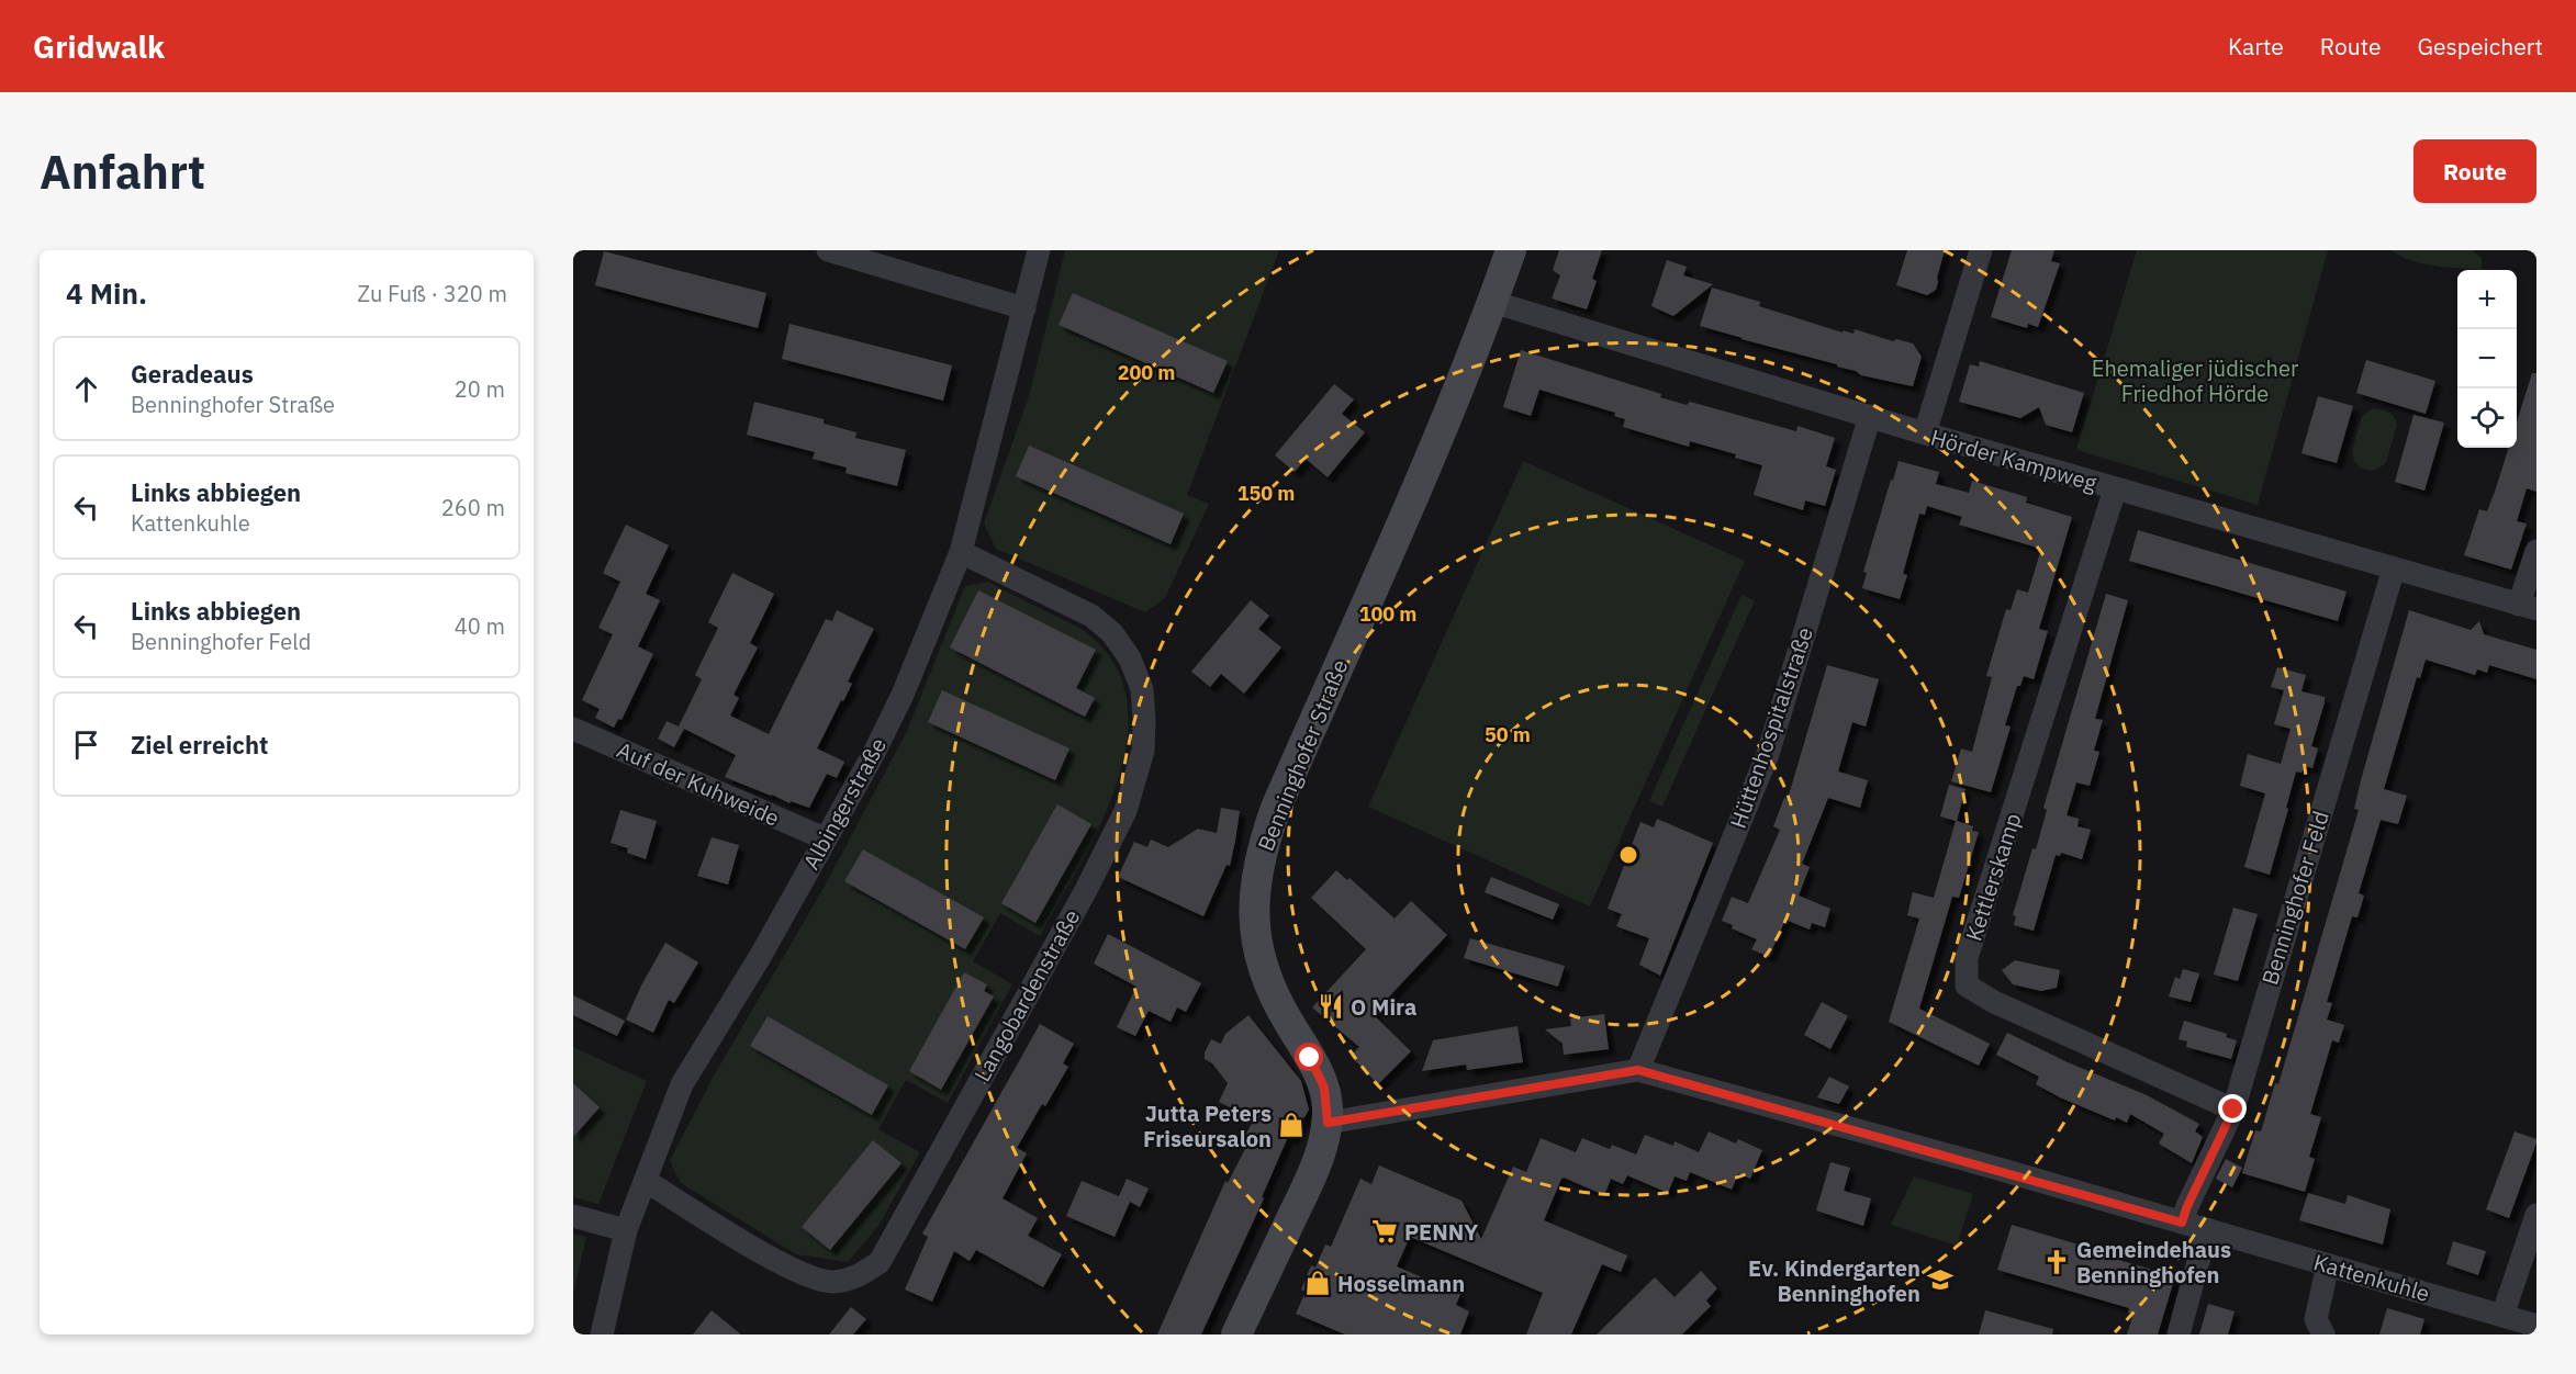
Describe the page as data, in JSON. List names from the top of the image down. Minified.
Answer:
{"streets":{"main road":["Benninghofer Straße"],"street":["Hörder Kampweg","Hüttenhospitalstraße","Auf der Kuhweide","Albingerstraße","Kettlerskamp","Benninghofer Feld","Langobardenstraße","Kattenkuhle"]},"crossings":[["Hörder Kampweg","Hüttenhospitalstraße"],["Hörder Kampweg","Benninghofer Straße"],["Hörder Kampweg","Kettlerskamp"],["Hörder Kampweg","Benninghofer Feld"],["Hüttenhospitalstraße","Kattenkuhle"],["Benninghofer Straße","Kattenkuhle"],["Auf der Kuhweide","Albingerstraße"],["Albingerstraße","Langobardenstraße"],["Kettlerskamp","Benninghofer Feld"],["Benninghofer Feld","Kattenkuhle"]],"parks":["Ehemaliger jüdischer Friedhof Hörde"],"places":{"restaurant":["O Mira"],"shop":["Jutta Peters Friseursalon","Hosselmann"],"supermarket":["PENNY"],"church":["Gemeindehaus Benninghofen"],"school or university":["Ev. Kindergarten Benninghofen"]},"page":{"header":"Gridwalk","nav":["Karte","Route","Gespeichert"],"buttons":"Route","title":"Anfahrt","heading":["4 Min.","Zu Fuß · 320 m"],"map_buttons":["+","−"],"list":[["Geradeaus","Benninghofer Straße","20 m"],["Links abbiegen","Kattenkuhle","260 m"],["Links abbiegen","Benninghofer Feld","40 m"],"Ziel erreicht"]},"rings":["200 m","150 m","100 m","50 m"]}
